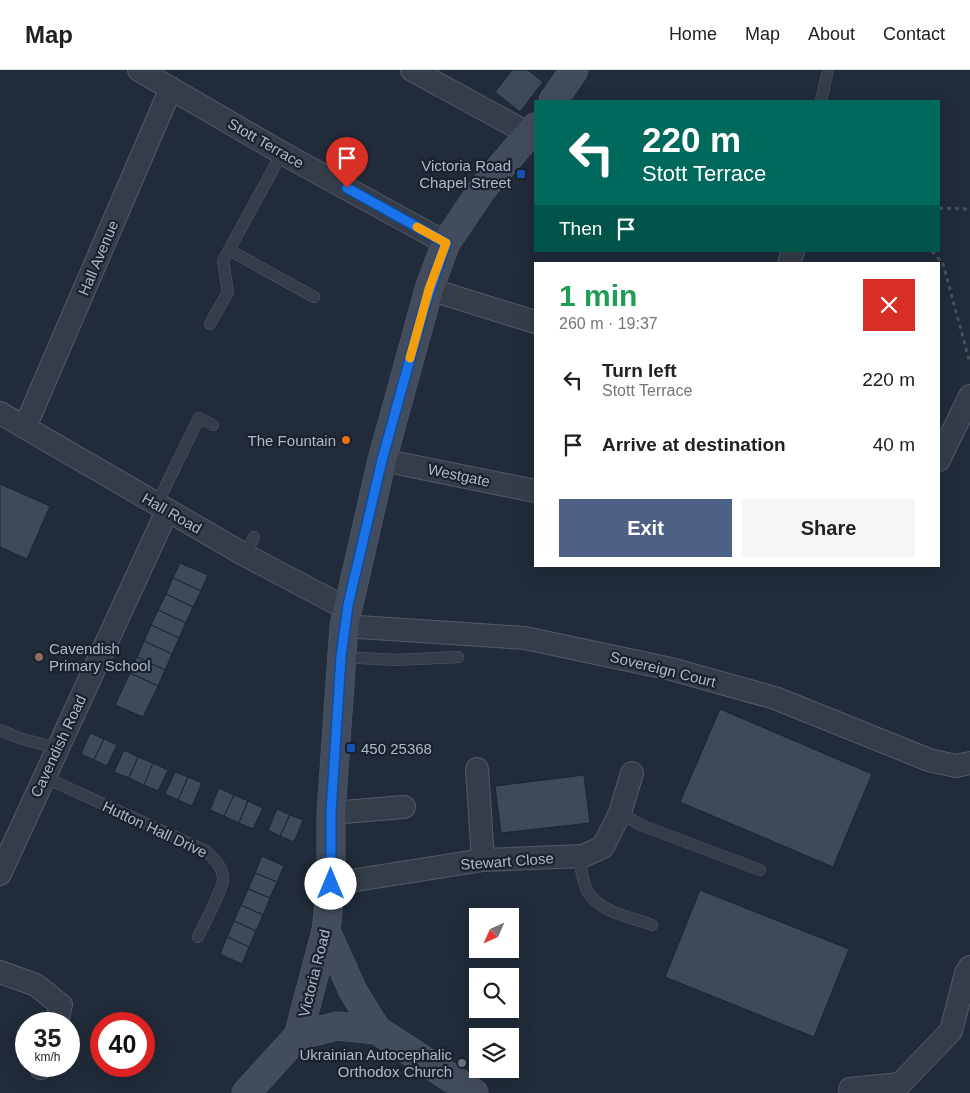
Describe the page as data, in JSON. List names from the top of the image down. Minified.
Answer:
{"streets":{"street":["Stott Terrace","Hall Avenue","Westgate","Hall Road","Sovereign Court","Cavendish Road","Stewart Close","Victoria Road"],"lane":["Hutton Hall Drive"]},"crossings":[["Stott Terrace","Hall Avenue"],["Stott Terrace","Victoria Road"],["Hall Avenue","Hall Road"],["Westgate","Victoria Road"],["Hall Road","Sovereign Court"],["Hall Road","Cavendish Road"],["Hall Road","Victoria Road"],["Sovereign Court","Victoria Road"],["Cavendish Road","Hutton Hall Drive"],["Stewart Close","Victoria Road"]],"places":{"transit":["Victoria Road Chapel Street","450 25368"],"other":["The Fountain","Cavendish Primary School","Ukrainian Autocephalic Orthodox Church"]},"north":"bottom left","page":{"header":"Map","nav":["Home","Map","About","Contact"],"turn":["220 m","Stott Terrace"],"then":"Then","heading":["1 min","260 m · 19:37"],"list":[{"name":"Turn left","note":"Stott Terrace","value":"220 m"},{"name":"Arrive at destination","value":"40 m"}],"buttons":["Exit","Share"],"speed":"35 km/h","limit":"40"}}
